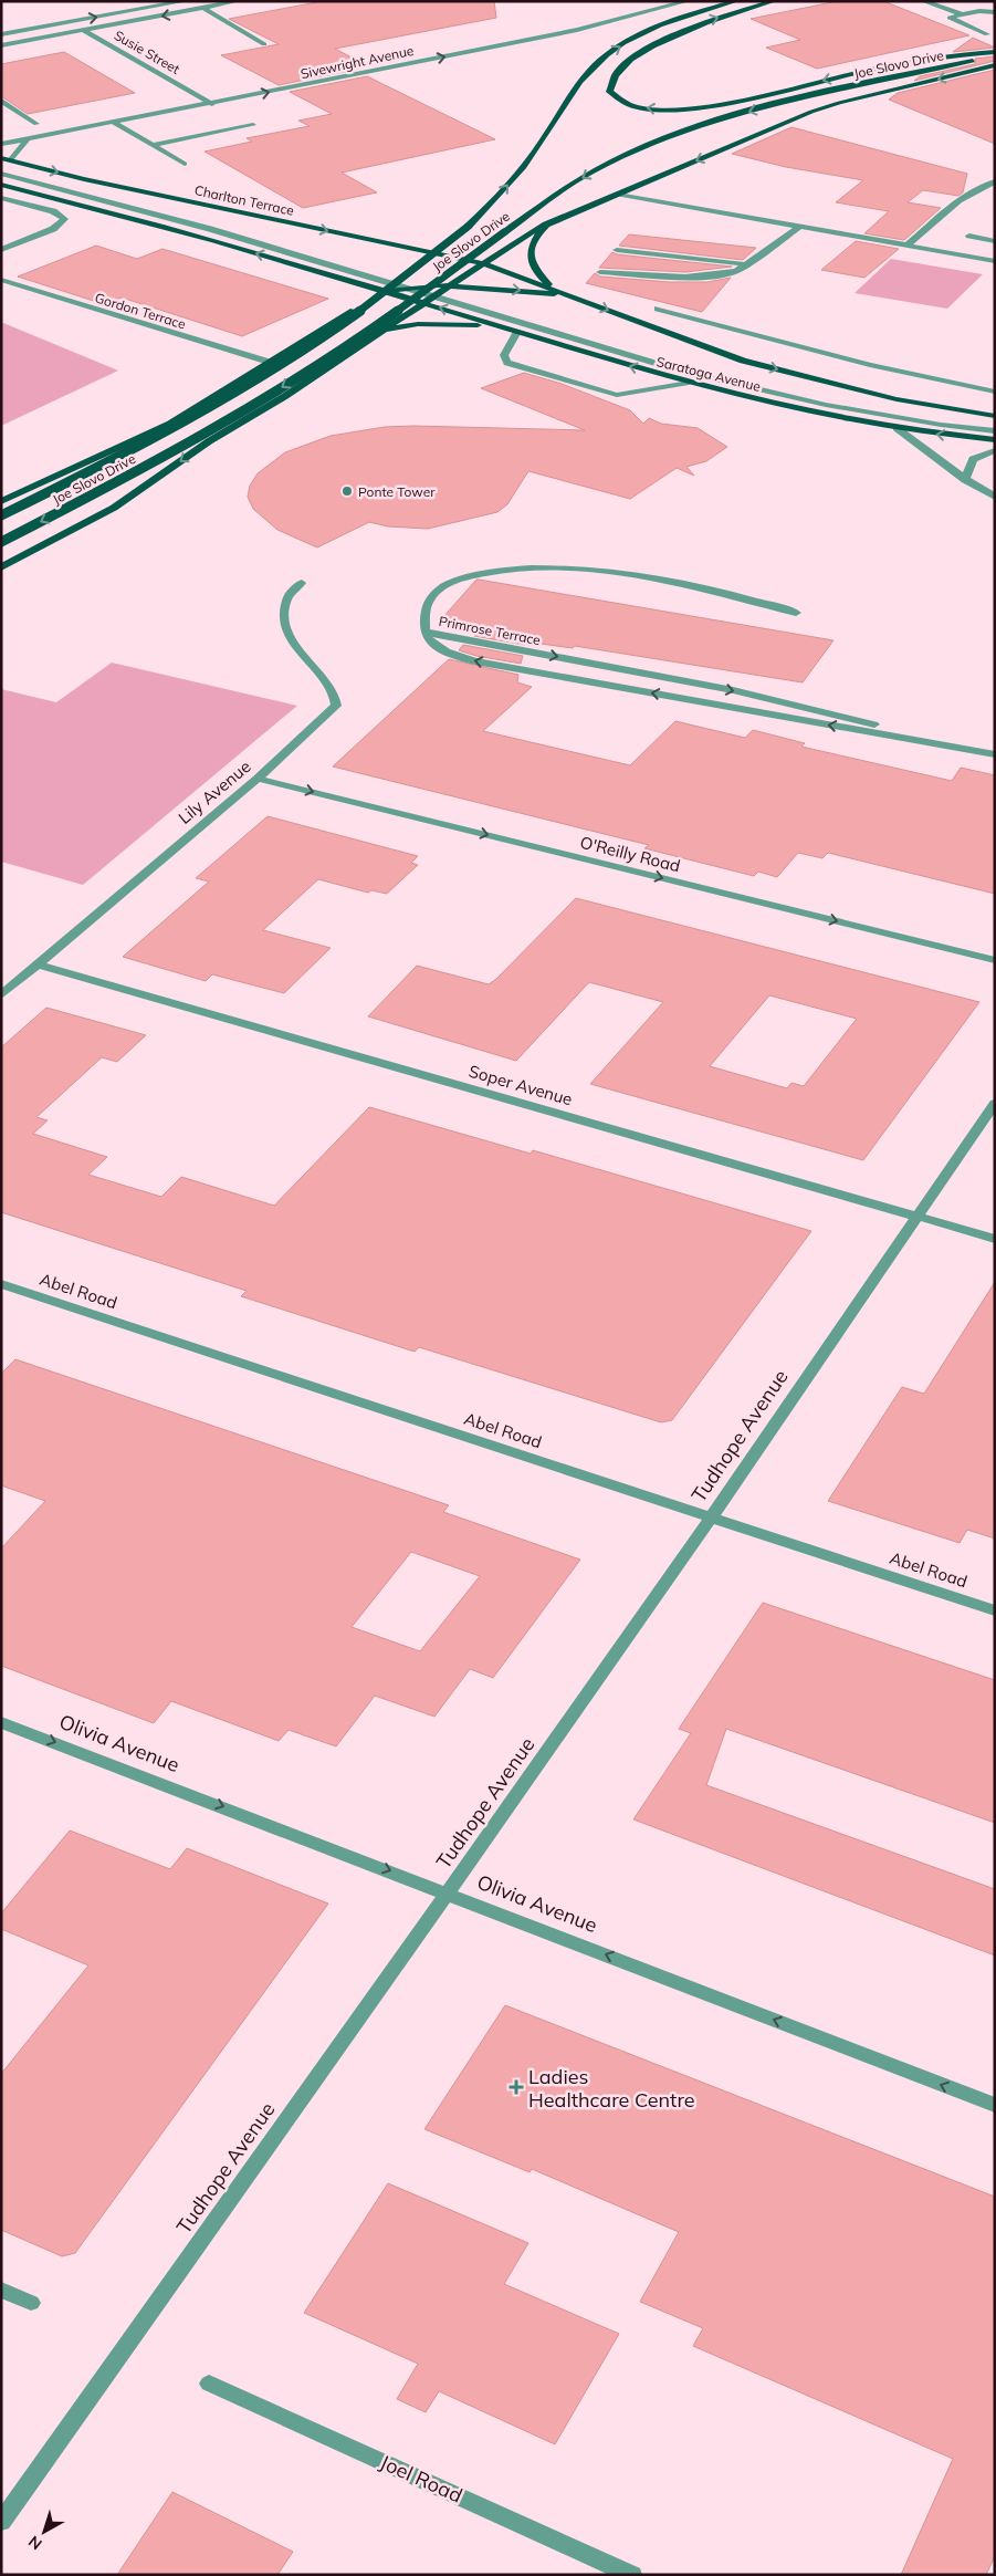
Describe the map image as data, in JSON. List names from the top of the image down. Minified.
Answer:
{"streets":{"main road":["Joe Slovo Drive","Charlton Terrace","Saratoga Avenue"],"street":["Susie Street","Sivewright Avenue","Gordon Terrace","Primrose Terrace","Lily Avenue","O'Reilly Road","Soper Avenue","Abel Road","Tudhope Avenue","Olivia Avenue","Joel Road"]},"crossings":[["Susie Street","Sivewright Avenue"],["Charlton Terrace","Saratoga Avenue"],["Lily Avenue","O'Reilly Road"],["Lily Avenue","Soper Avenue"],["Soper Avenue","Tudhope Avenue"],["Abel Road","Tudhope Avenue"],["Tudhope Avenue","Olivia Avenue"]],"one_way":["Sivewright Avenue","O'Reilly Road"],"places":{"other":["Ponte Tower"],"health":["Ladies Healthcare Centre"]},"north":"bottom left"}
